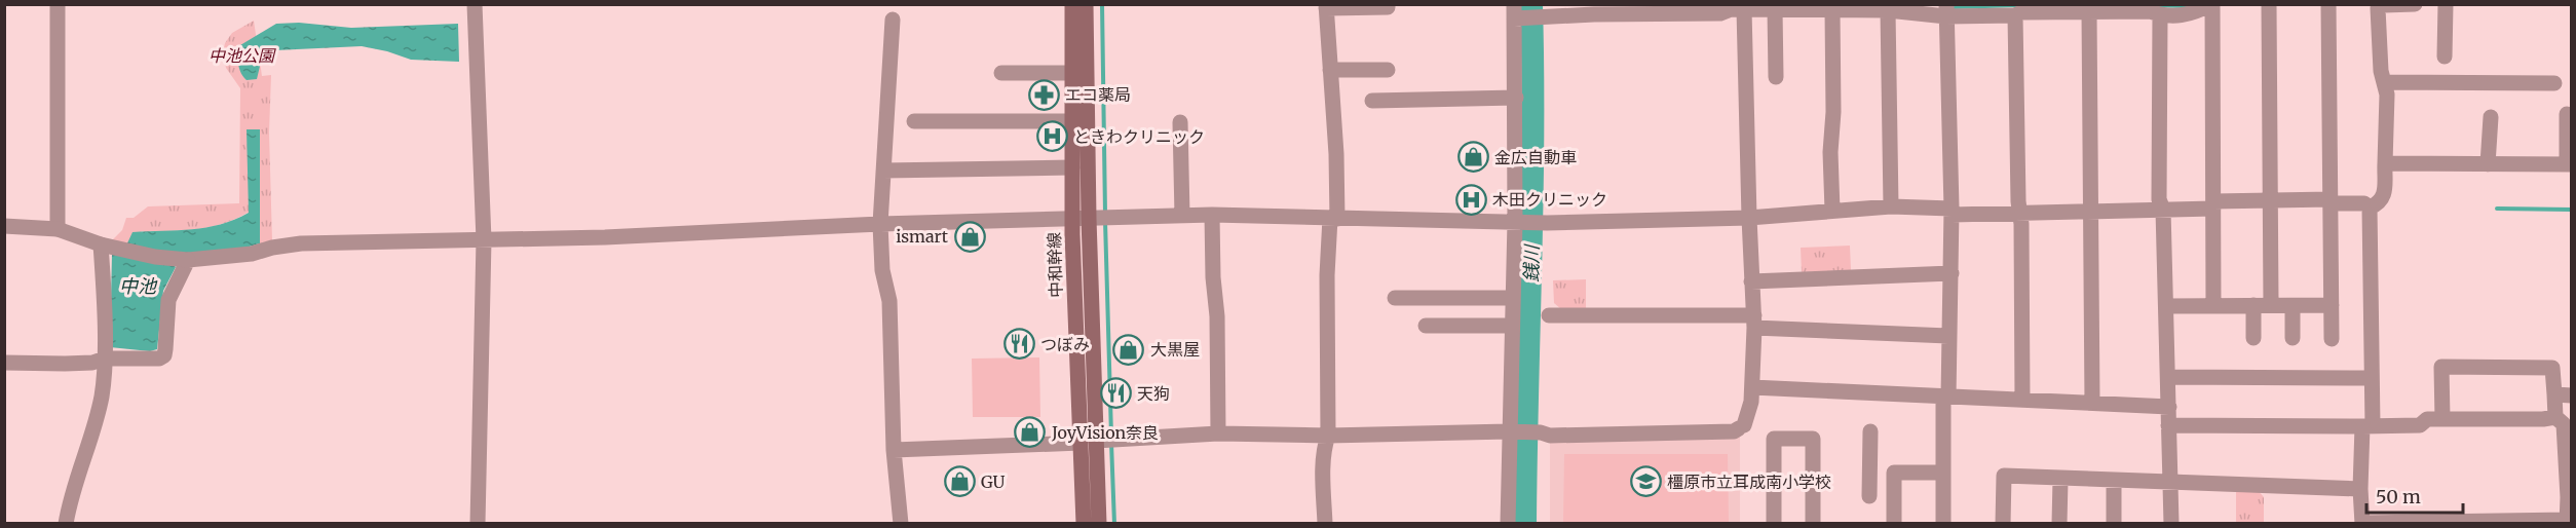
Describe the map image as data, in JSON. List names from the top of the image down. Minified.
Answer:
{"streets":{"main road":["中和幹線"]},"water":["銭川","中池"],"parks":["中池公園"],"places":{"pharmacy":["エコ薬局"],"hospital":["ときわクリニック","木田クリニック"],"shop":["金広自動車","ismart","大黒屋","JoyVision奈良","GU"],"restaurant":["つぼみ","天狗"],"school or university":["橿原市立耳成南小学校"]},"scale_bar":"50 m"}
